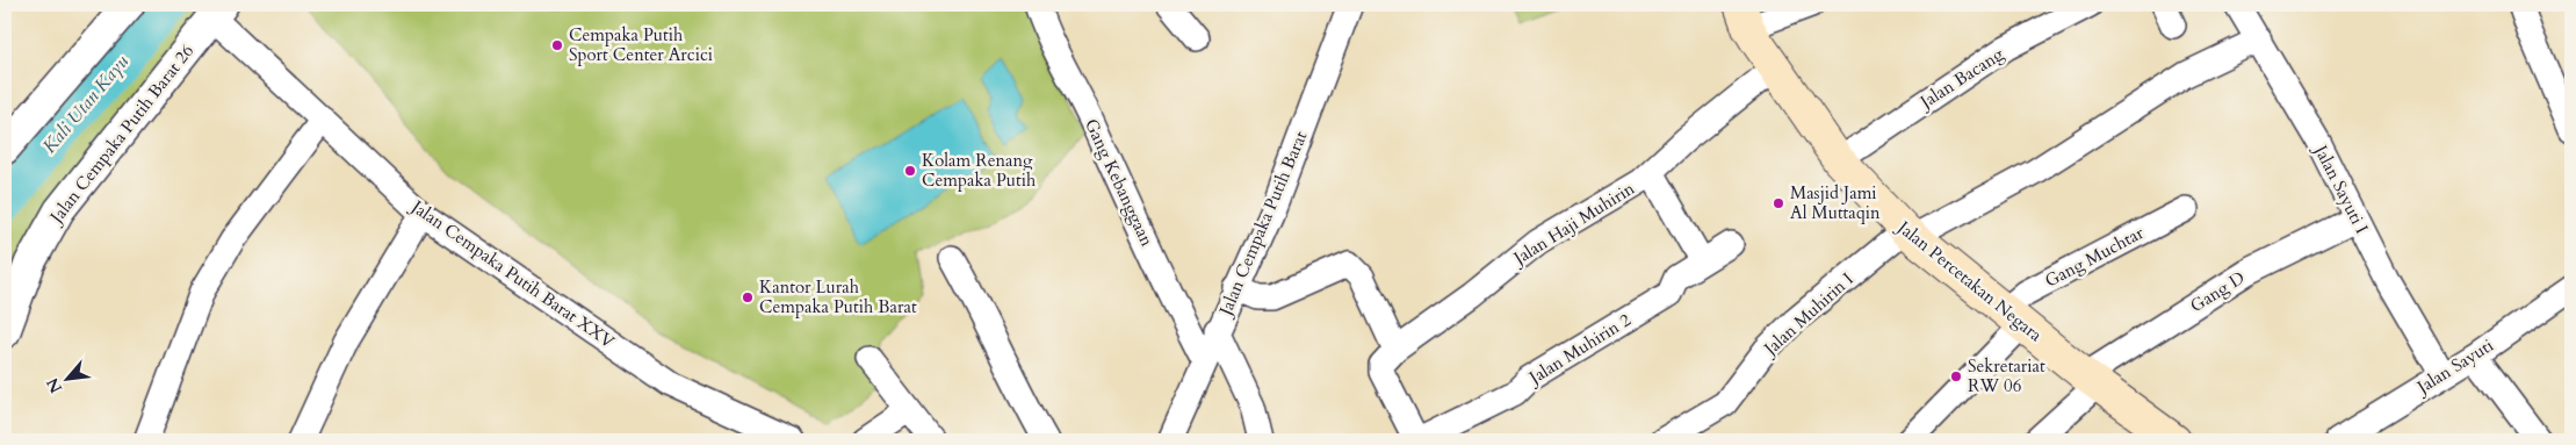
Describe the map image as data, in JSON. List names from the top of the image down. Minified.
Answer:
{"streets":{"main road":["Jalan Percetakan Negara"],"street":["Jalan Bacang","Jalan Cempaka Putih Barat 26","Gang Kebanggaan","Jalan Sayuti I","Jalan Cempaka Putih Barat","Jalan Haji Muhirin","Gang Muchtar","Jalan Cempaka Putih Barat XXV","Gang D","Jalan Muhirin I","Jalan Muhirin 2","Jalan Sayuti"]},"crossings":[["Jalan Bacang","Jalan Percetakan Negara"],["Jalan Cempaka Putih Barat 26","Jalan Cempaka Putih Barat XXV"],["Gang Kebanggaan","Jalan Cempaka Putih Barat"],["Jalan Sayuti I","Gang D"],["Jalan Sayuti I","Jalan Muhirin I"],["Jalan Sayuti I","Jalan Sayuti"],["Jalan Haji Muhirin","Jalan Percetakan Negara"],["Jalan Haji Muhirin","Jalan Muhirin 2"],["Gang Muchtar","Jalan Percetakan Negara"],["Jalan Percetakan Negara","Gang D"],["Jalan Percetakan Negara","Jalan Muhirin I"]],"water":["Kali Utan Kayu"],"places":["Cempaka Putih Sport Center Arcici","Kolam Renang Cempaka Putih","Masjid Jami Al Muttaqin","Kantor Lurah Cempaka Putih Barat","Sekretariat RW 06"],"north":"bottom left"}
